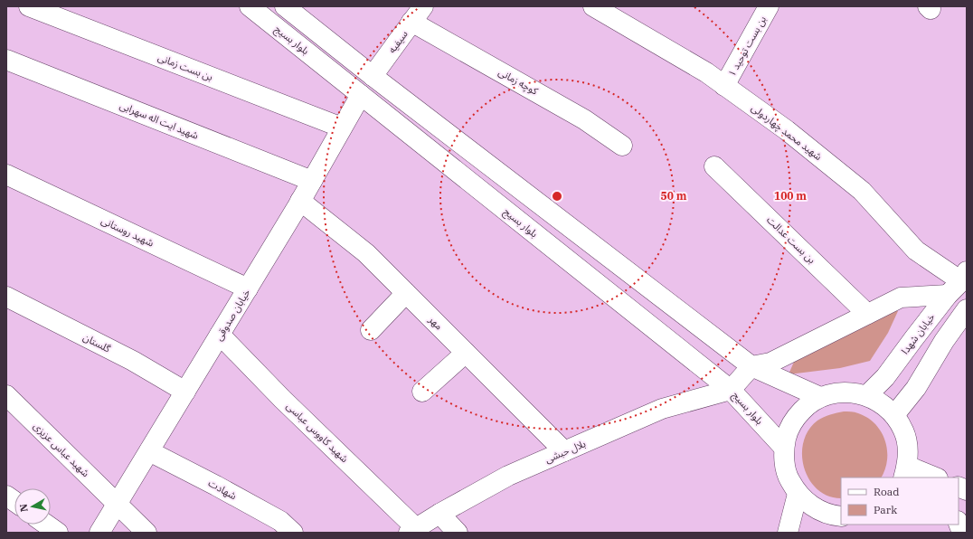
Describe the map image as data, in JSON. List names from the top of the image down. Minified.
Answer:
{"streets":{"street":["بلوار بسیج","سیفیه","بن بست توحید ۱","بن بست زمانی","کوچه زمانی","شهید ایت اله سهرابی","شهید محمد چهاردولی","شهید روستانی","بن بست عدالت","خیابان صدوقی","مهر","خیابان شهدا","گلستان","شهید کاووس عباسی","شهید عباس عزیزی","بلال حبشی","شهادت"]},"crossings":[["بلوار بسیج","سیفیه"],["بلوار بسیج","خیابان صدوقی"],["بلوار بسیج","بلال حبشی"],["سیفیه","کوچه زمانی"],["سیفیه","خیابان صدوقی"],["بن بست توحید ۱","شهید محمد چهاردولی"],["بن بست زمانی","خیابان صدوقی"],["شهید ایت اله سهرابی","خیابان صدوقی"],["شهید محمد چهاردولی","خیابان شهدا"],["شهید روستانی","خیابان صدوقی"],["خیابان صدوقی","مهر"],["خیابان صدوقی","گلستان"],["خیابان صدوقی","شهید کاووس عباسی"],["خیابان صدوقی","شهید عباس عزیزی"],["خیابان صدوقی","شهادت"],["مهر","بلال حبشی"],["شهید کاووس عباسی","بلال حبشی"]],"legend":["Road","Park"],"north":"left","rings":["50 m","100 m"]}
